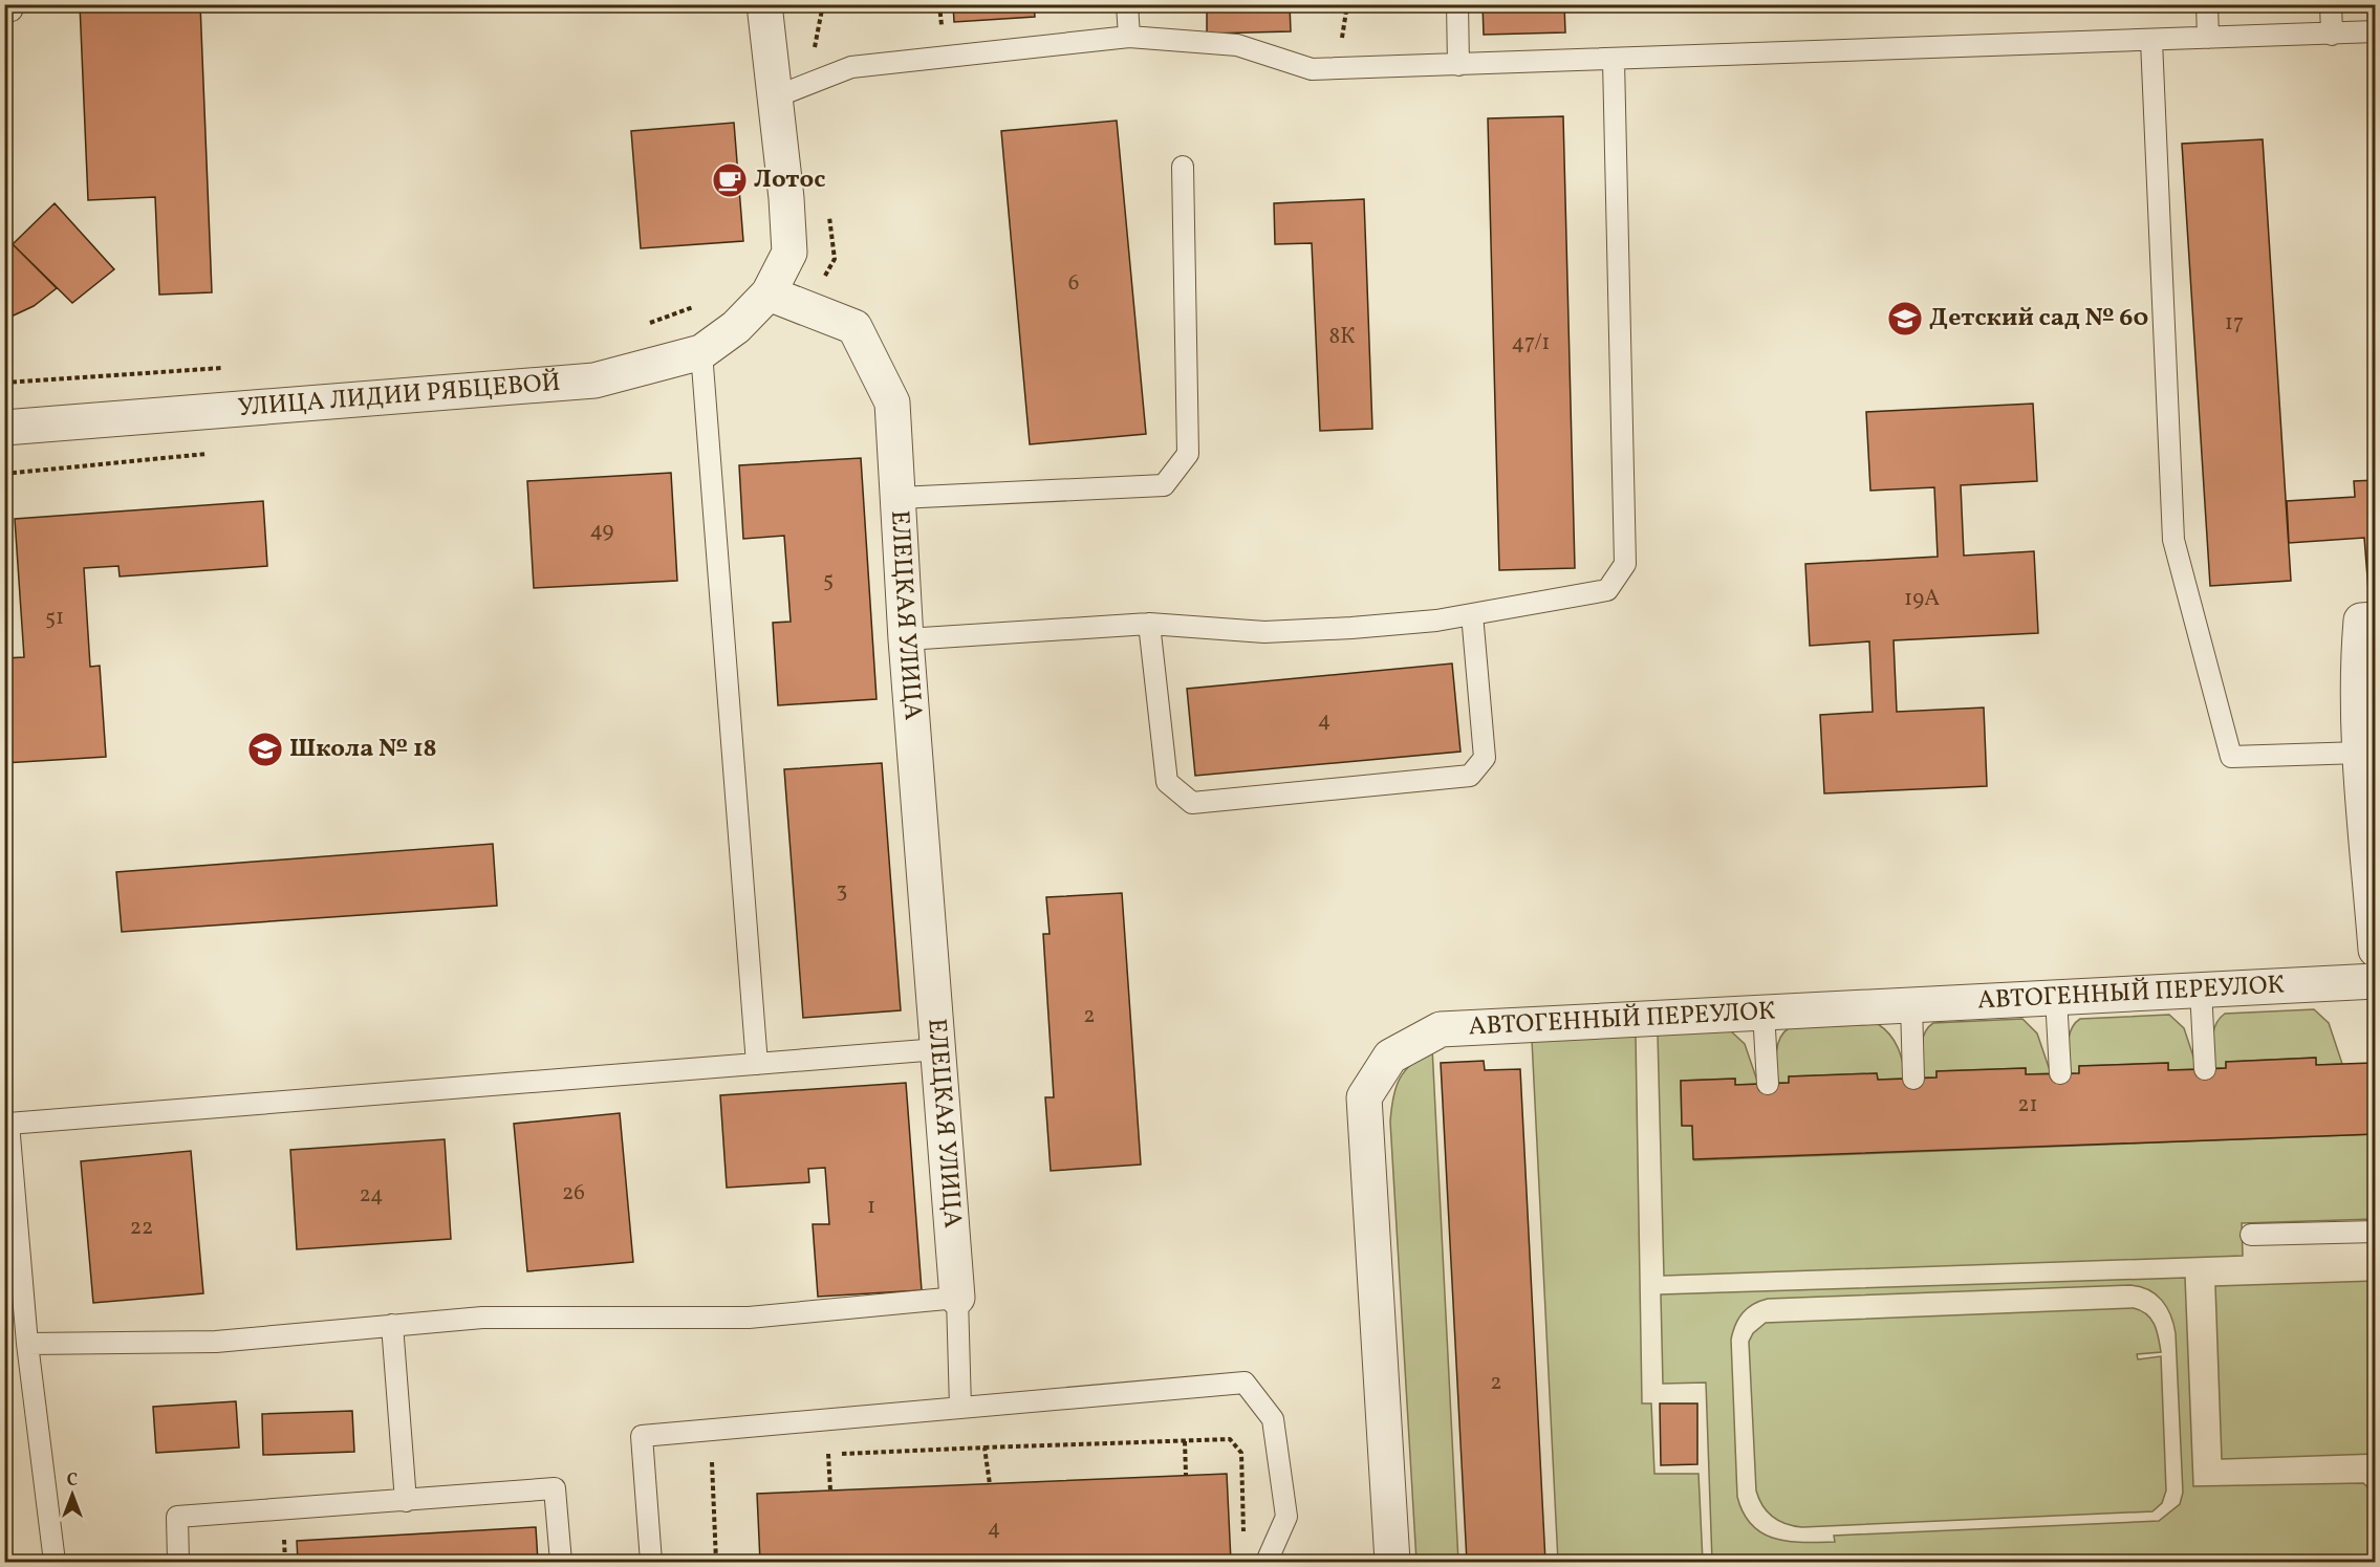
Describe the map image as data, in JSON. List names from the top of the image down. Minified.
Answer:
{"streets":{"street":["УЛИЦА ЛИДИИ РЯБЦЕВОЙ","ЕЛЕЦКАЯ УЛИЦА","АВТОГЕННЫЙ ПЕРЕУЛОК"]},"crossings":[["УЛИЦА ЛИДИИ РЯБЦЕВОЙ","ЕЛЕЦКАЯ УЛИЦА"]],"places":{"cafe":["Лотос"],"school or university":["Детский сад № 60","Школа № 18"]},"house_numbers":["6","17","8К","47/1","49","5","19А","51","4","3","2","21","26","24","1","22","2","4"],"north":"top"}
